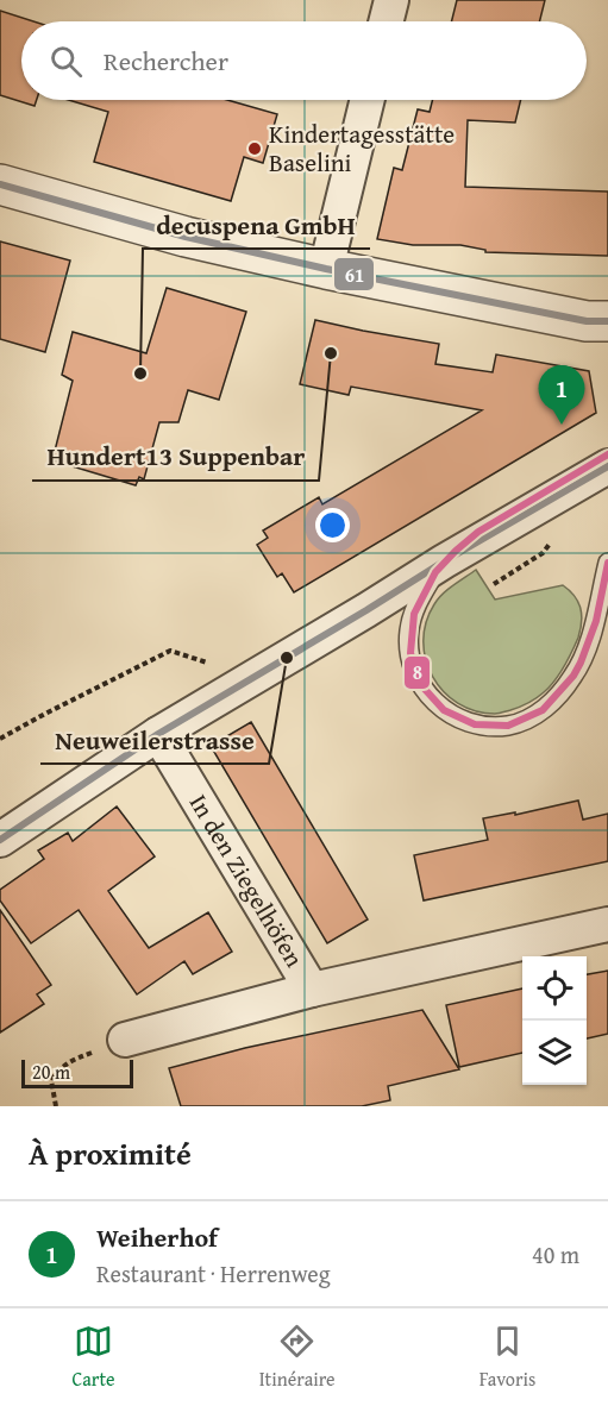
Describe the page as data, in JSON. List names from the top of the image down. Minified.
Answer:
{"streets":{"street":["In den Ziegelhöfen"]},"places":["Kindertagesstätte Baselini","Hundert13 Suppenbar","decuspena GmbH","Neuweilerstrasse"],"lines":["transit line 61","transit line 8"],"scale_bar":"20 m","page":{"search":"Rechercher","pins":"1","scale":"20 m","heading":"À proximité","list":[{"mark":"1","name":"Weiherhof","note":"Restaurant · Herrenweg","value":"40 m"}],"nav":["Carte","Itinéraire","Favoris"]}}
